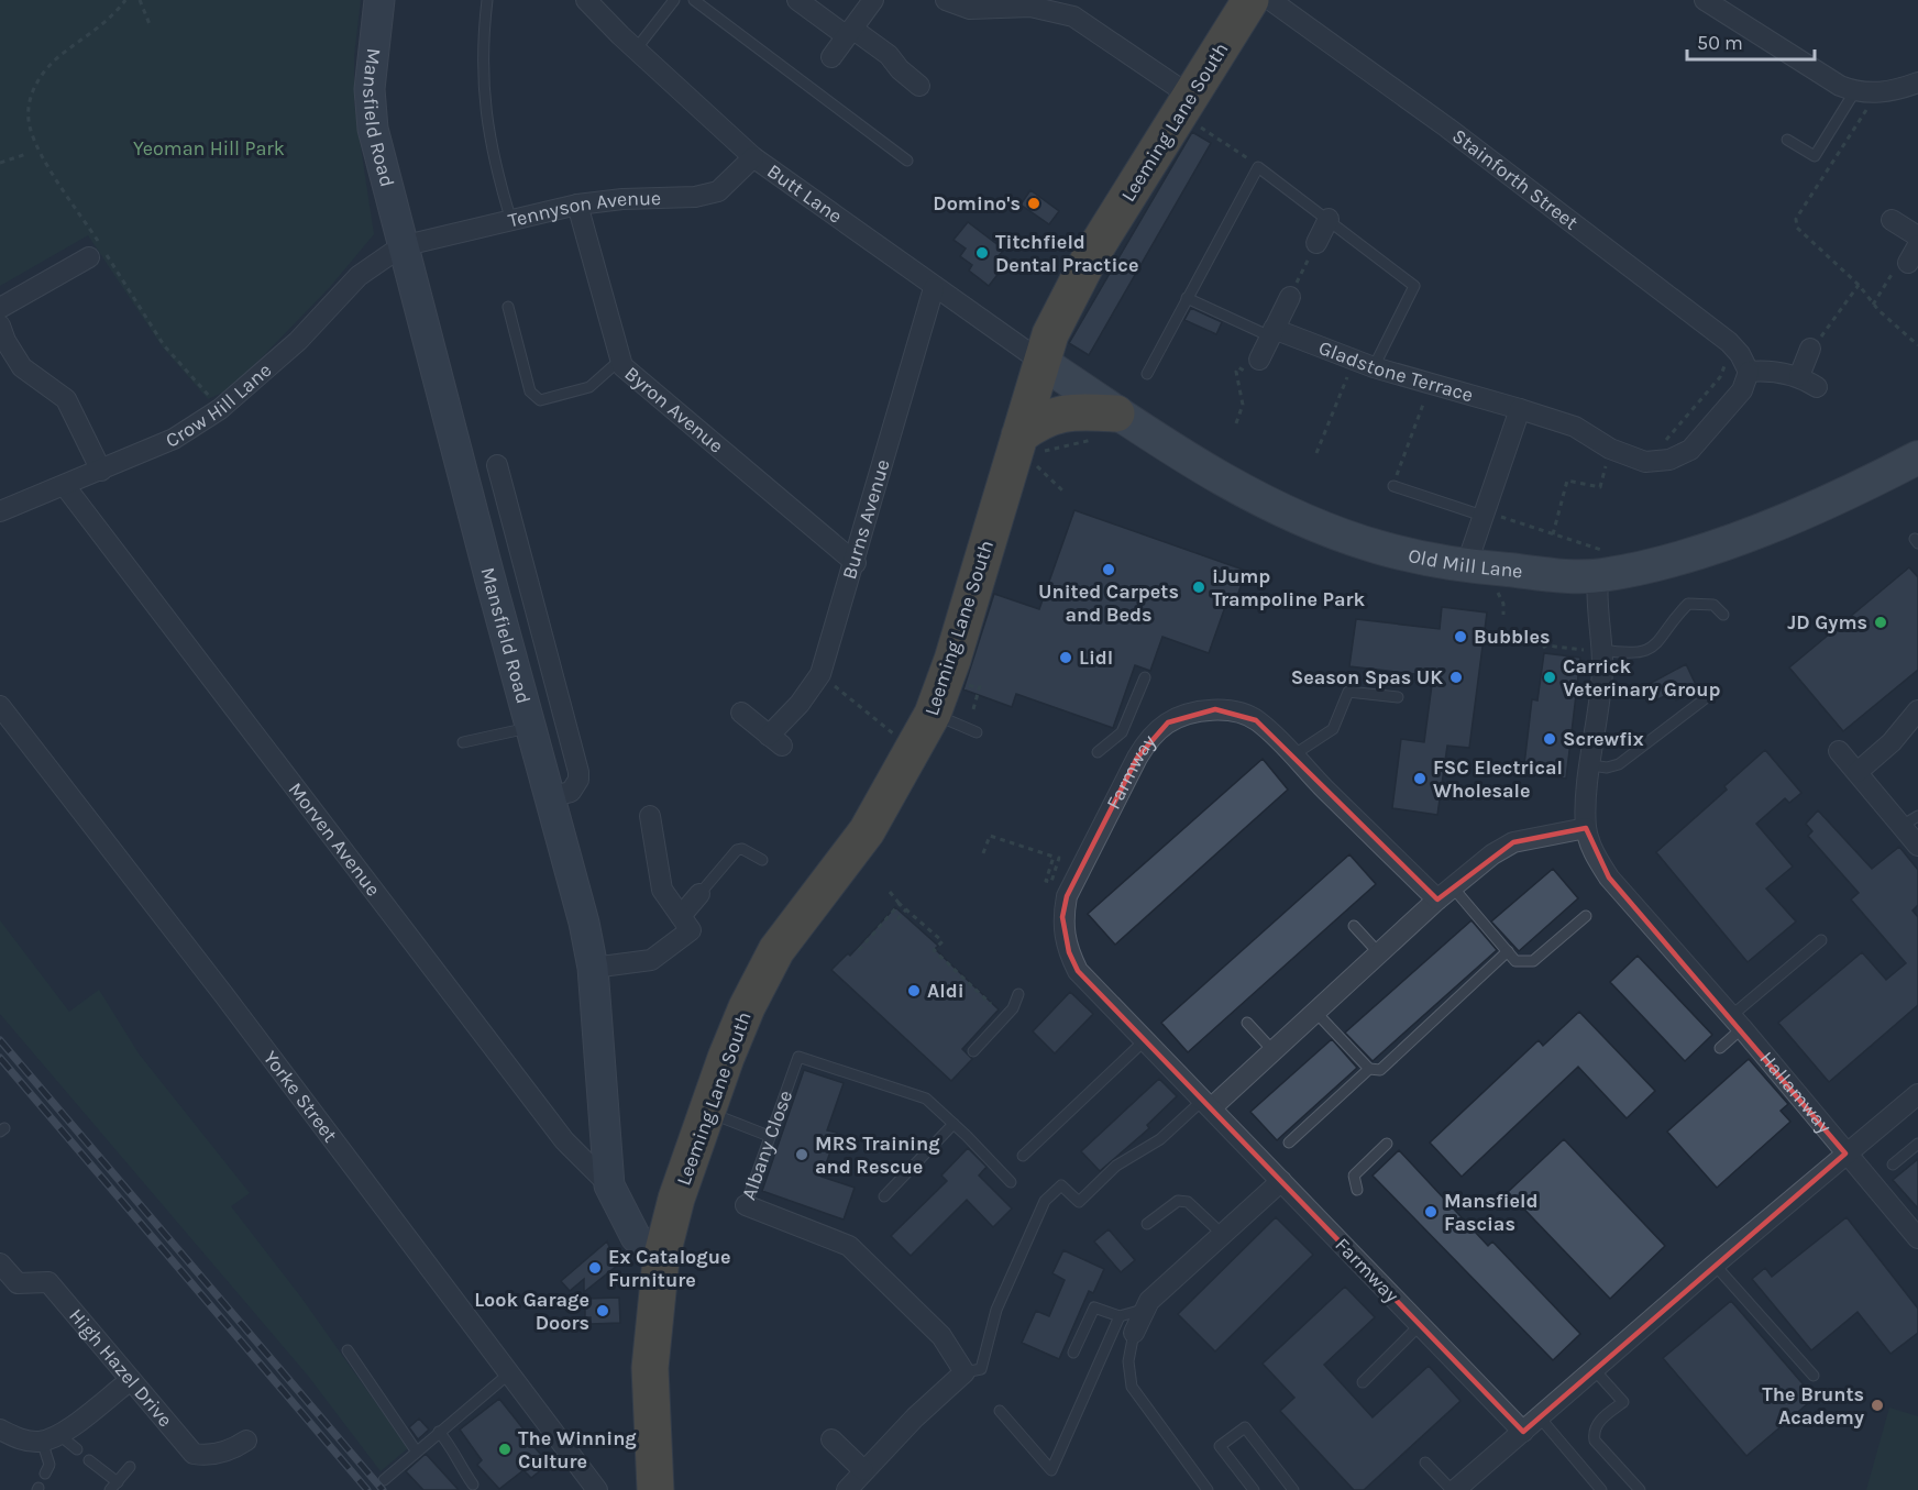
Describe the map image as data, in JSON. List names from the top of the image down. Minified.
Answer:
{"streets":{"highway":["Leeming Lane South"],"main road":["Mansfield Road","Old Mill Lane"],"street":["Stainforth Street","Butt Lane","Tennyson Avenue","Gladstone Terrace","Crow Hill Lane","Byron Avenue","Burns Avenue","Farmway","Morven Avenue","Hallamway","Yorke Street","Albany Close","High Hazel Drive"]},"crossings":[["Mansfield Road","Leeming Lane South"],["Mansfield Road","Tennyson Avenue"],["Mansfield Road","Crow Hill Lane"],["Mansfield Road","Morven Avenue"],["Leeming Lane South","Butt Lane"],["Leeming Lane South","Old Mill Lane"],["Butt Lane","Tennyson Avenue"],["Butt Lane","Burns Avenue"],["Butt Lane","Old Mill Lane"],["Tennyson Avenue","Crow Hill Lane"],["Tennyson Avenue","Byron Avenue"],["Crow Hill Lane","Morven Avenue"],["Byron Avenue","Burns Avenue"],["Old Mill Lane","Hallamway"],["Farmway","Hallamway"]],"parks":["Yeoman Hill Park"],"places":["Domino's","Titchfield Dental Practice","United Carpets and Beds","iJump Trampoline Park","JD Gyms","Bubbles","Lidl","Season Spas UK","Carrick Veterinary Group","Screwfix","FSC Electrical Wholesale","Aldi","MRS Training and Rescue","Mansfield Fascias","Ex Catalogue Furniture","Look Garage Doors","The Brunts Academy","The Winning Culture"],"scale_bar":"50 m"}
